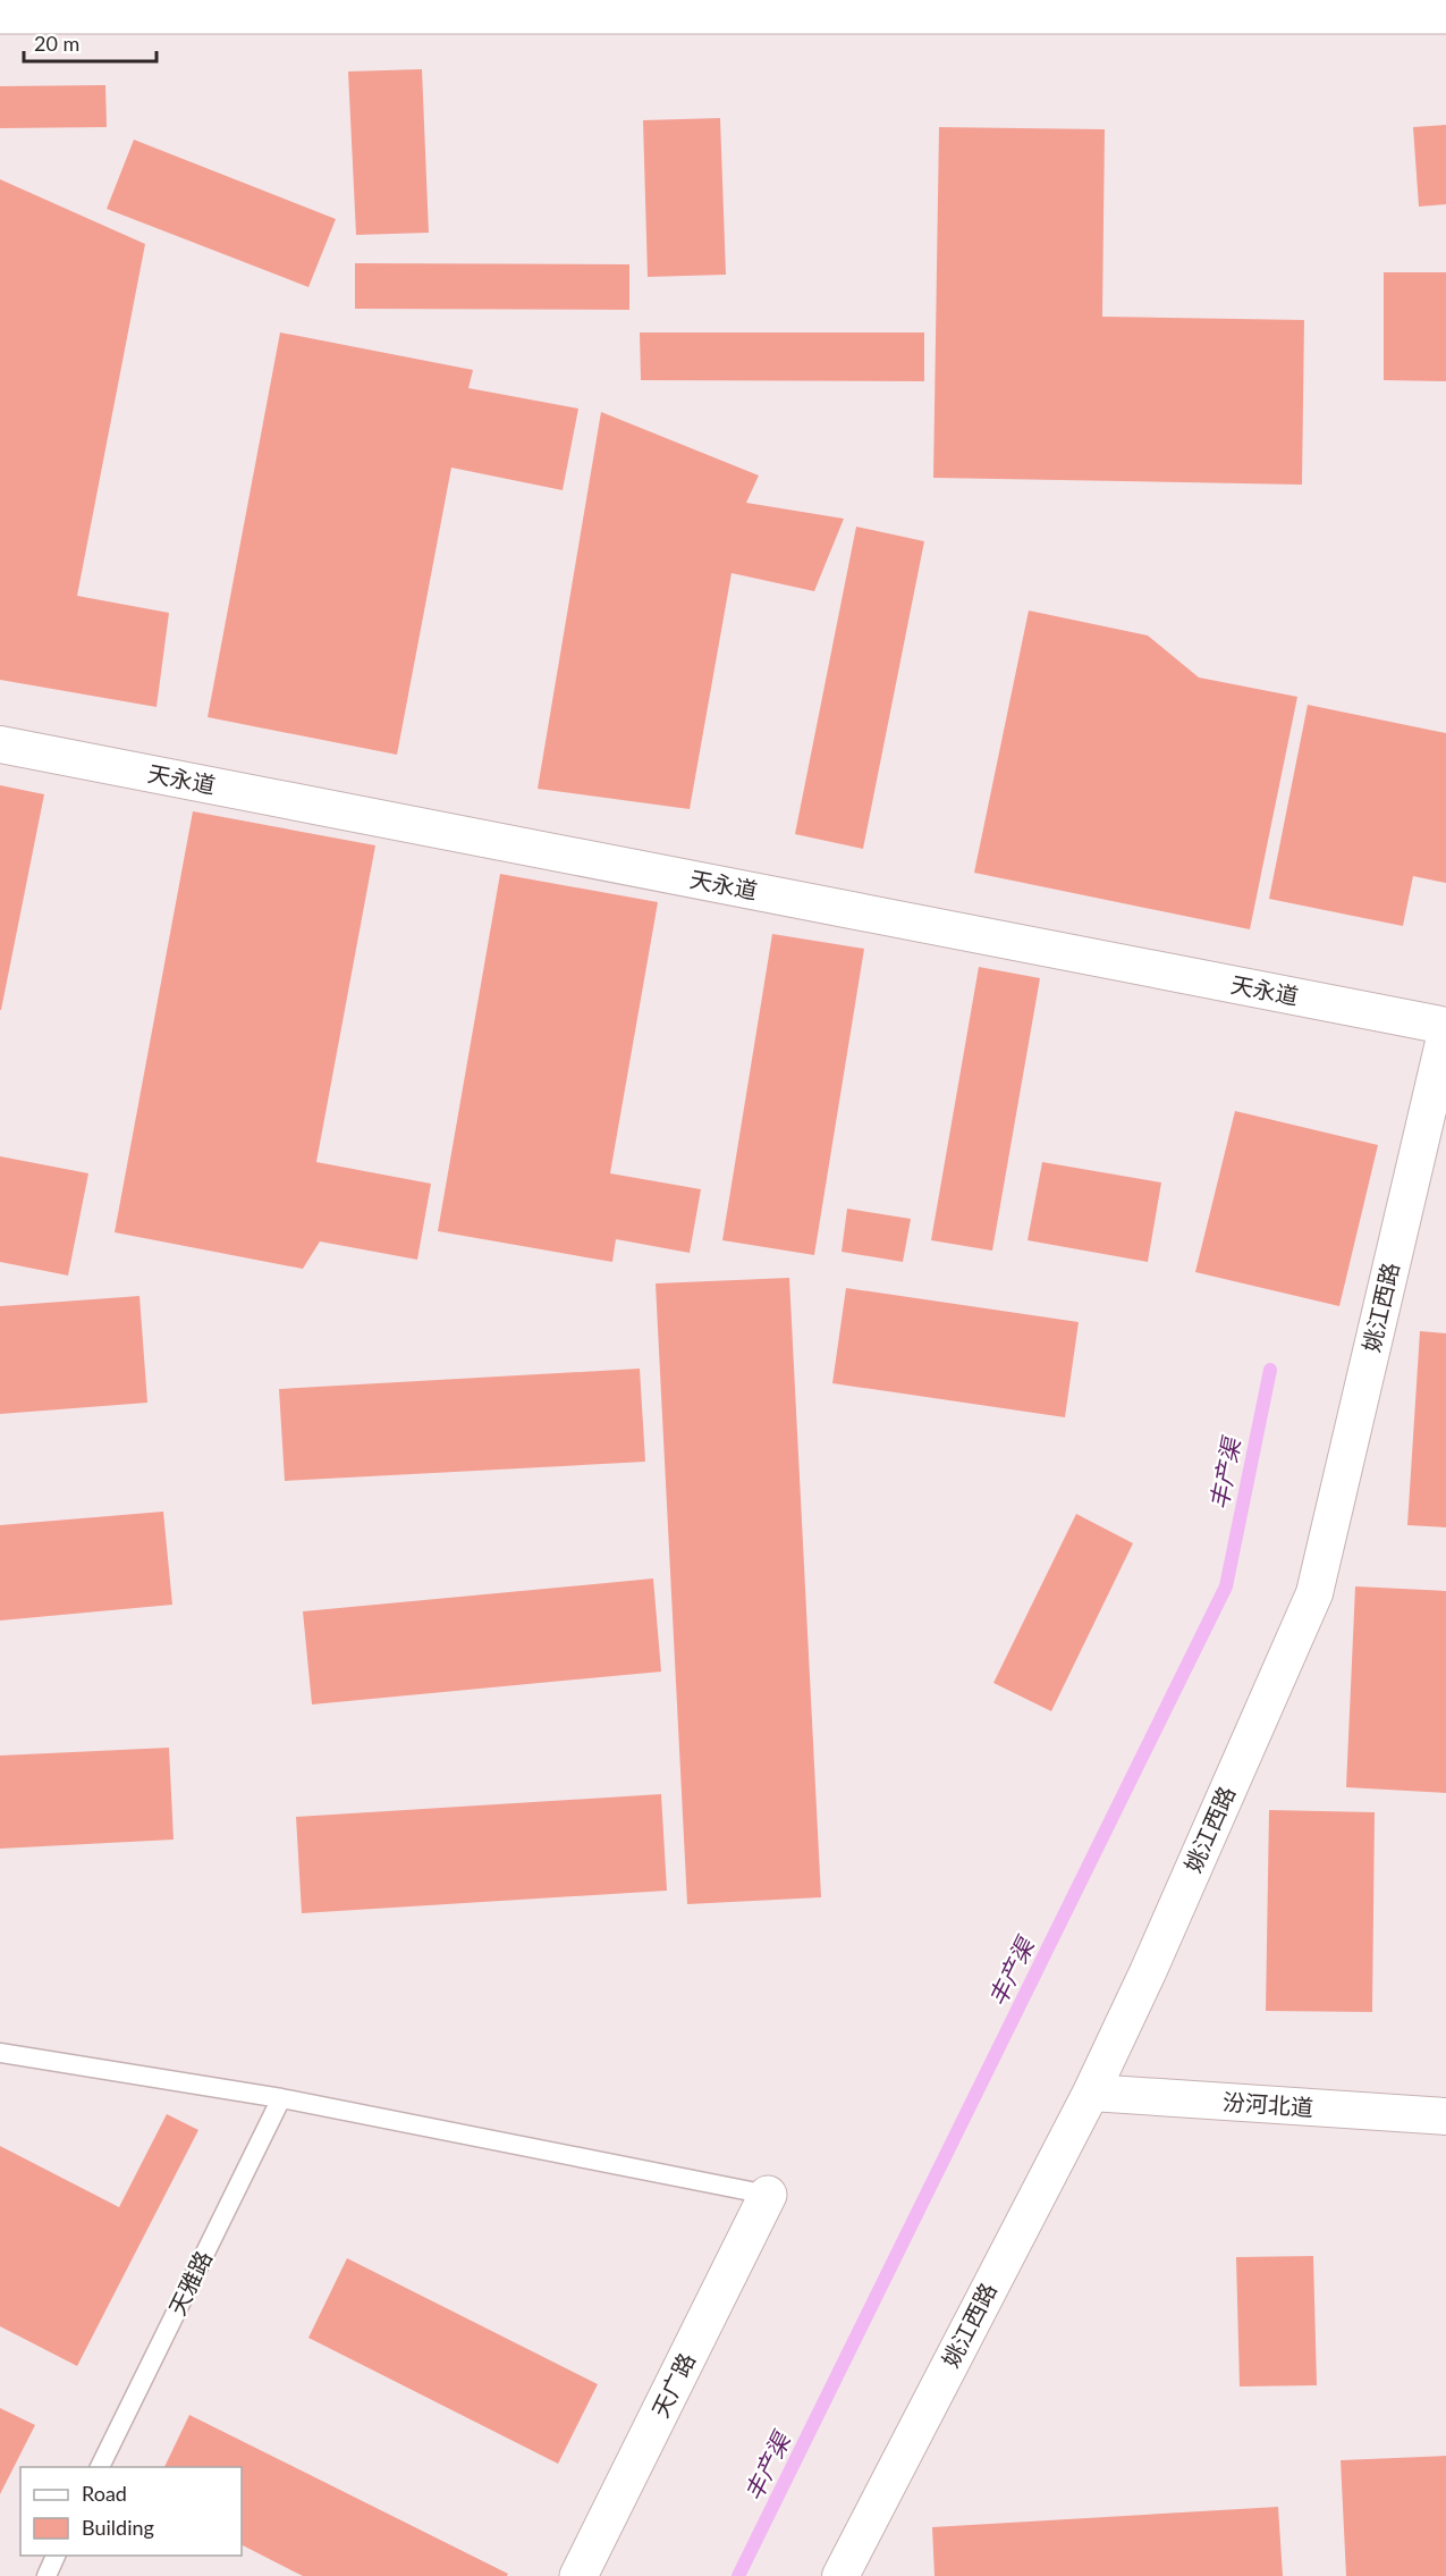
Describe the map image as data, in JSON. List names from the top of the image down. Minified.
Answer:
{"streets":{"street":["天永道","姚江西路","汾河北道","天广路"],"lane":["天雅路"]},"crossings":[["姚江西路","汾河北道"]],"water":["丰产渠"],"legend":["Road","Building"],"scale_bar":"20 m"}
